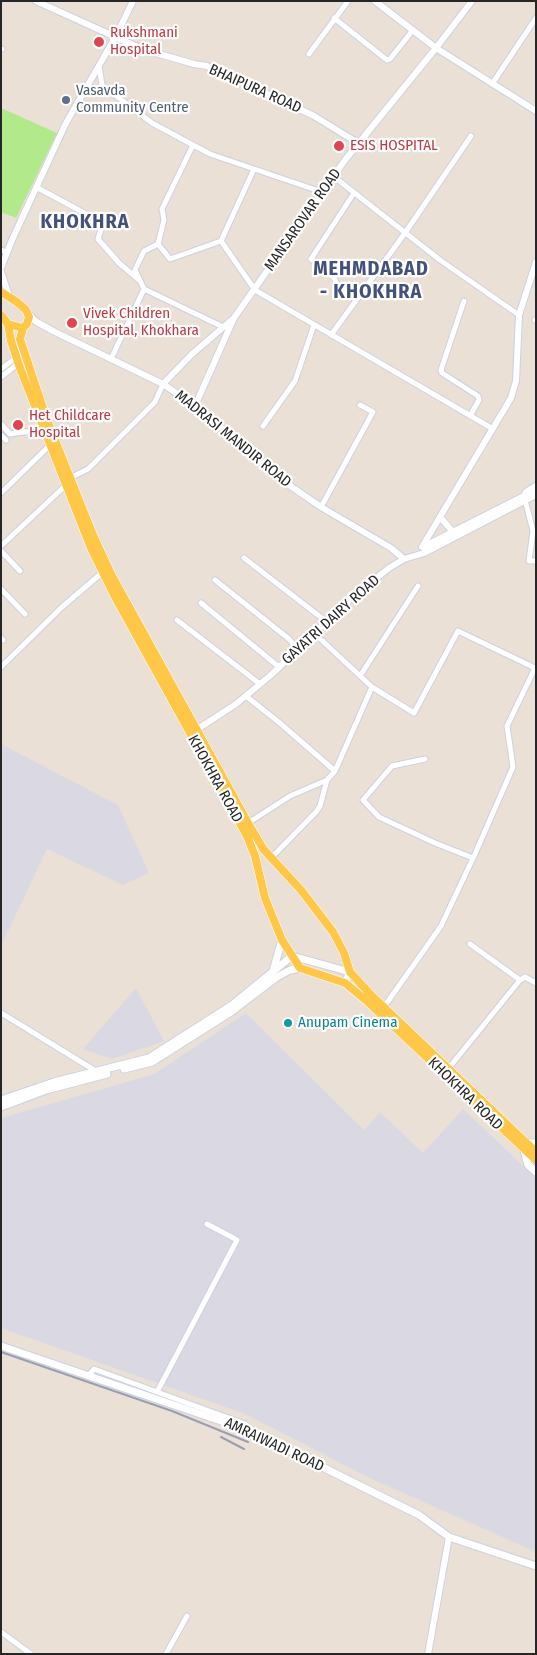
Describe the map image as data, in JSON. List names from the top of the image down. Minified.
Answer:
{"streets":{"main road":["KHOKHRA ROAD","AMRAIWADI ROAD"],"street":["BHAIPURA ROAD","MANSAROVAR ROAD","MADRASI MANDIR ROAD","GAYATRI DAIRY ROAD"]},"crossings":[["BHAIPURA ROAD","MANSAROVAR ROAD"],["MANSAROVAR ROAD","MADRASI MANDIR ROAD"],["MADRASI MANDIR ROAD","GAYATRI DAIRY ROAD"],["GAYATRI DAIRY ROAD","KHOKHRA ROAD"]],"districts":["KHOKHRA","MEHMDABAD - KHOKHRA"],"places":["Rukshmani Hospital","Vasavda Community Centre","ESIS HOSPITAL","Vivek Children Hospital, Khokhara","Het Childcare Hospital","Anupam Cinema"]}
